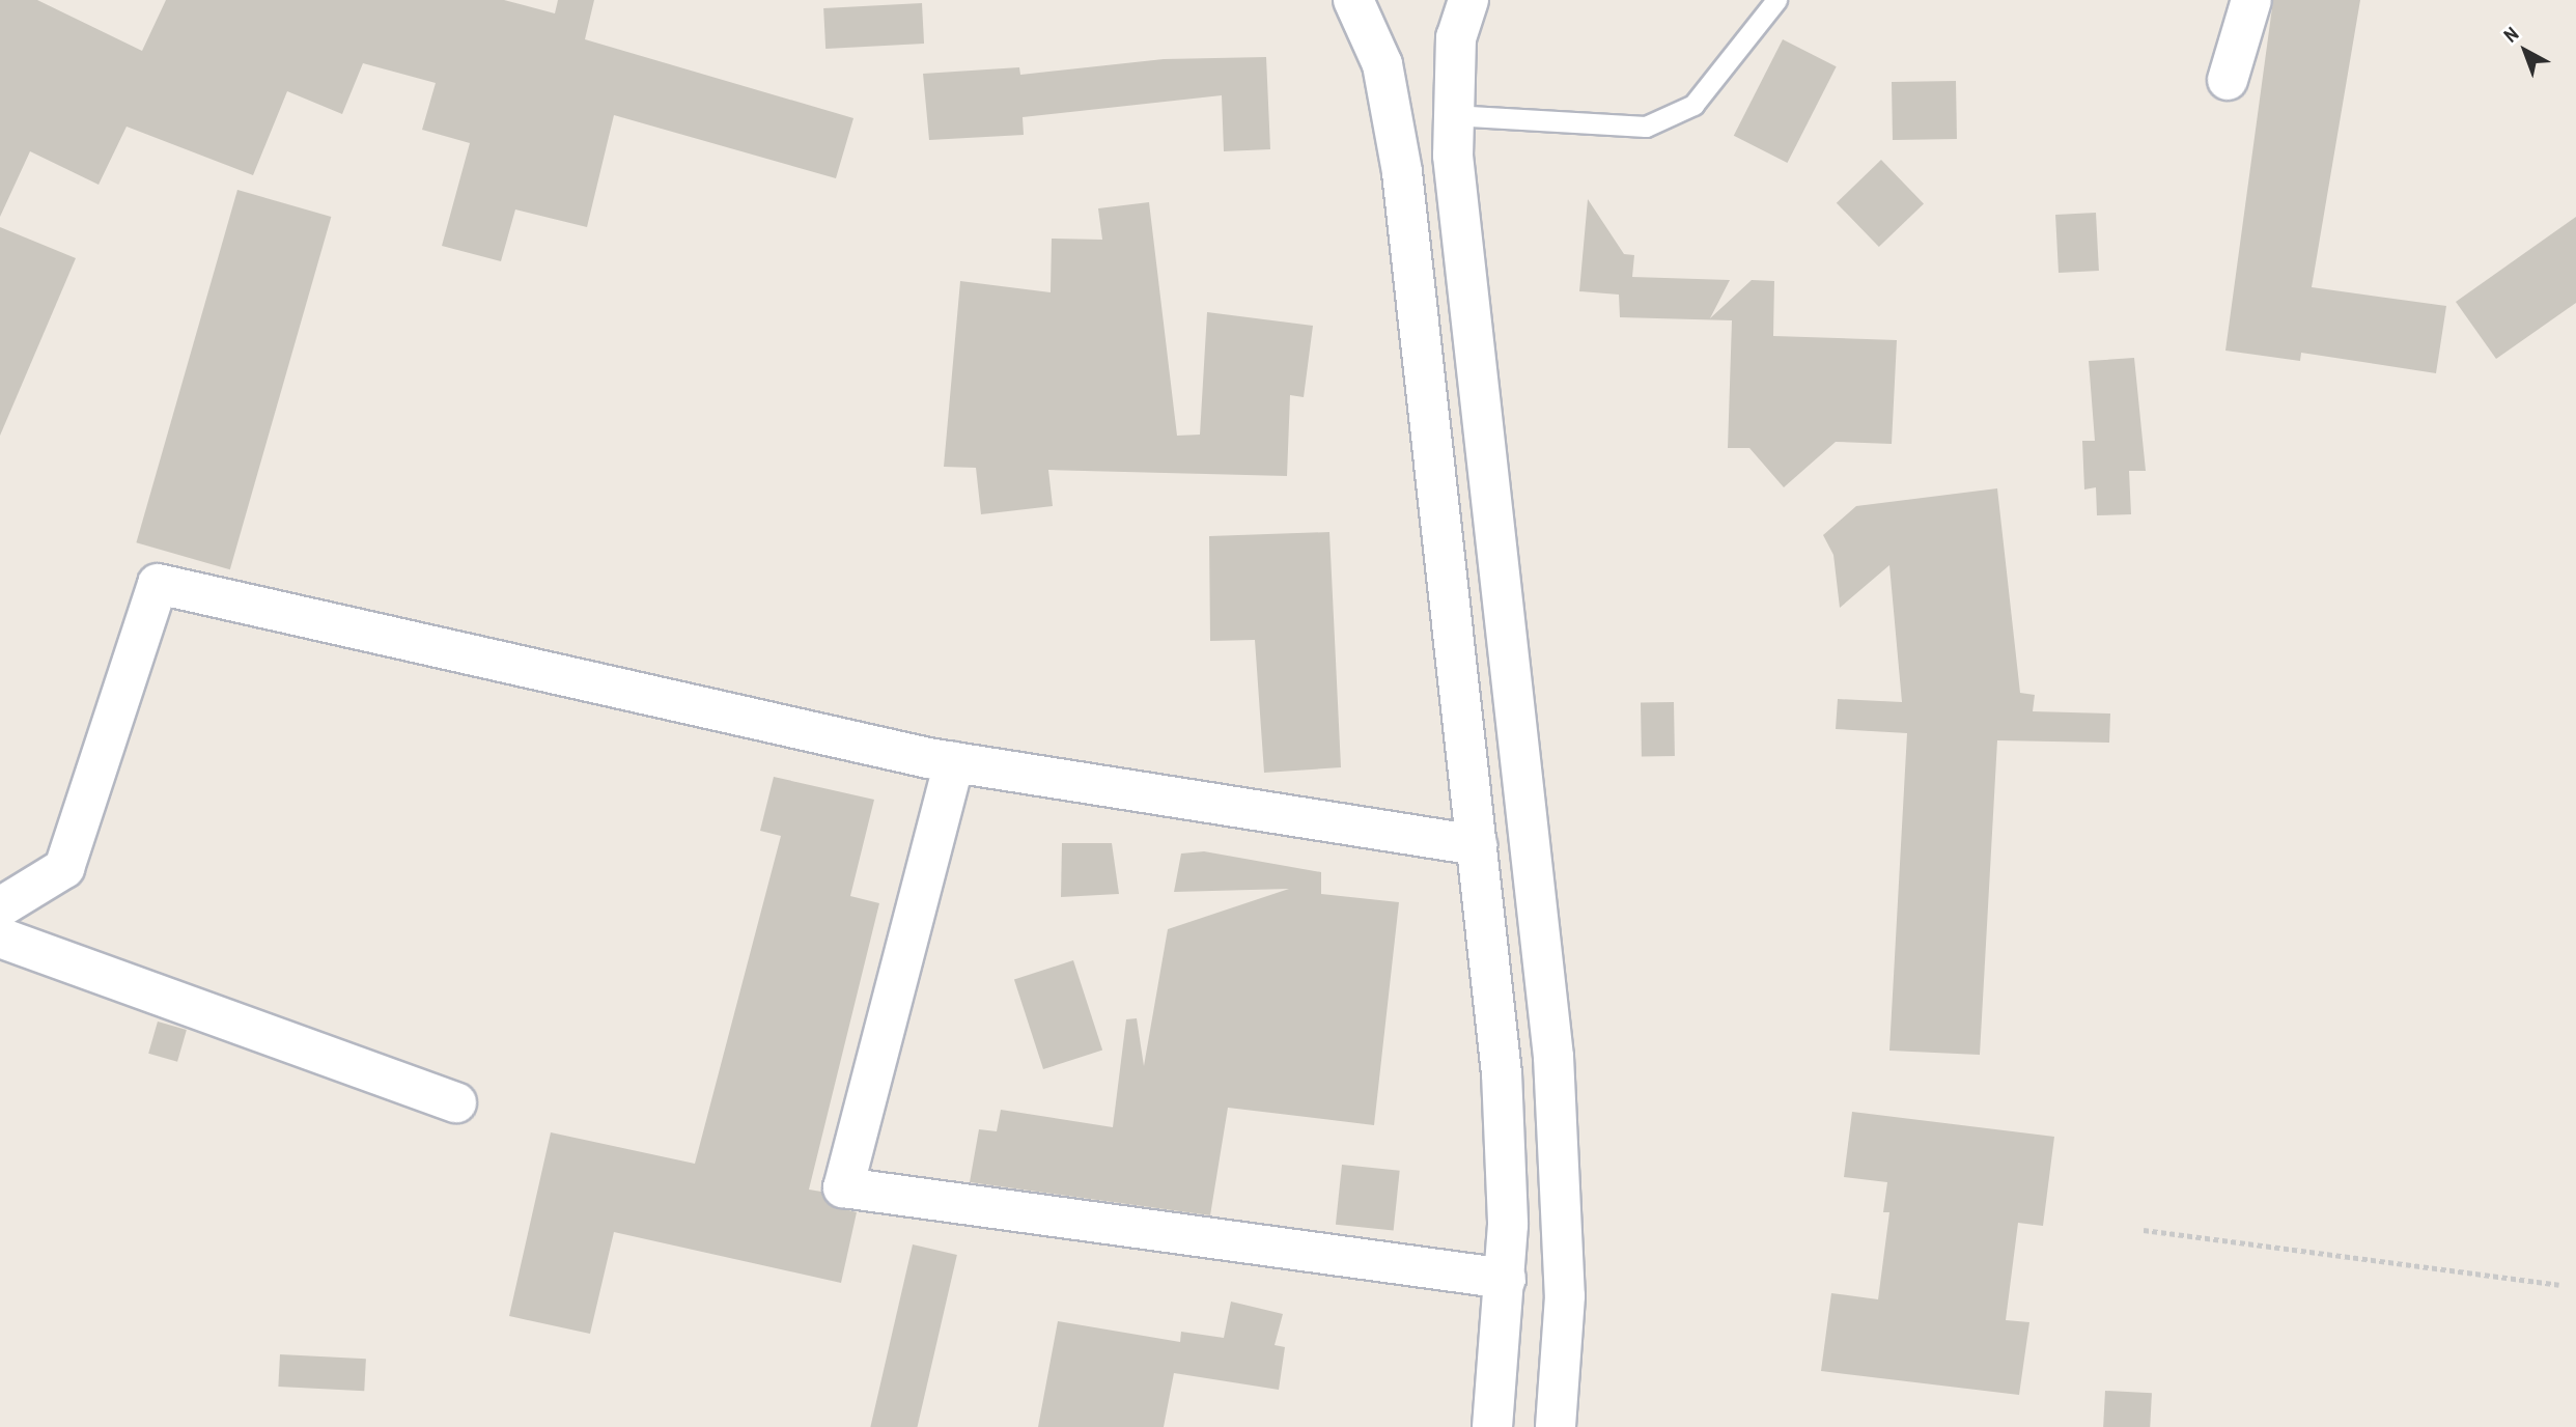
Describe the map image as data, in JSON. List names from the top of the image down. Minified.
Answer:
{"north":"top left"}
